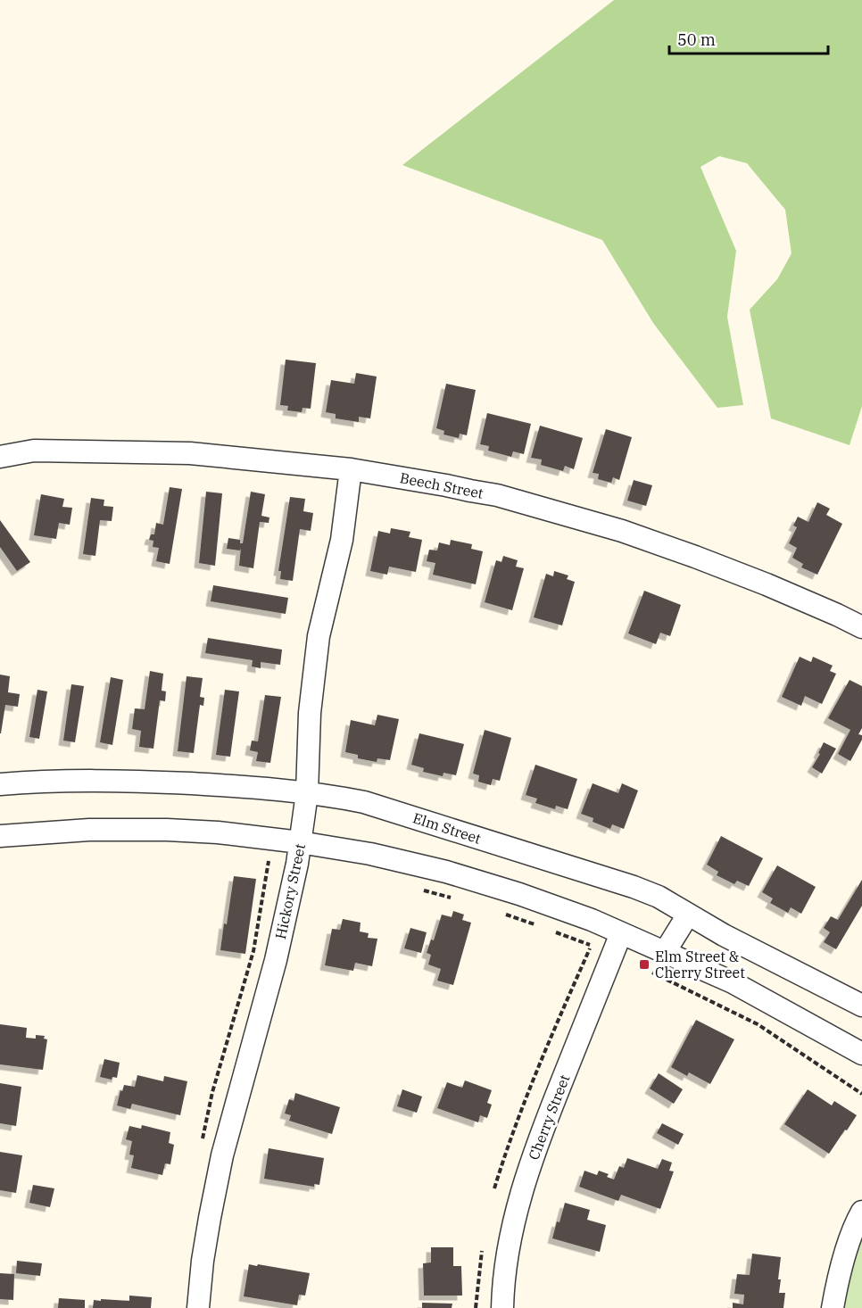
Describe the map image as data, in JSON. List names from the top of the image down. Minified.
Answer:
{"streets":{"street":["Beech Street","Elm Street","Hickory Street","Cherry Street"]},"crossings":[["Beech Street","Hickory Street"],["Elm Street","Hickory Street"]],"places":{"transit":["Elm Street & Cherry Street"]},"scale_bar":"50 m"}
